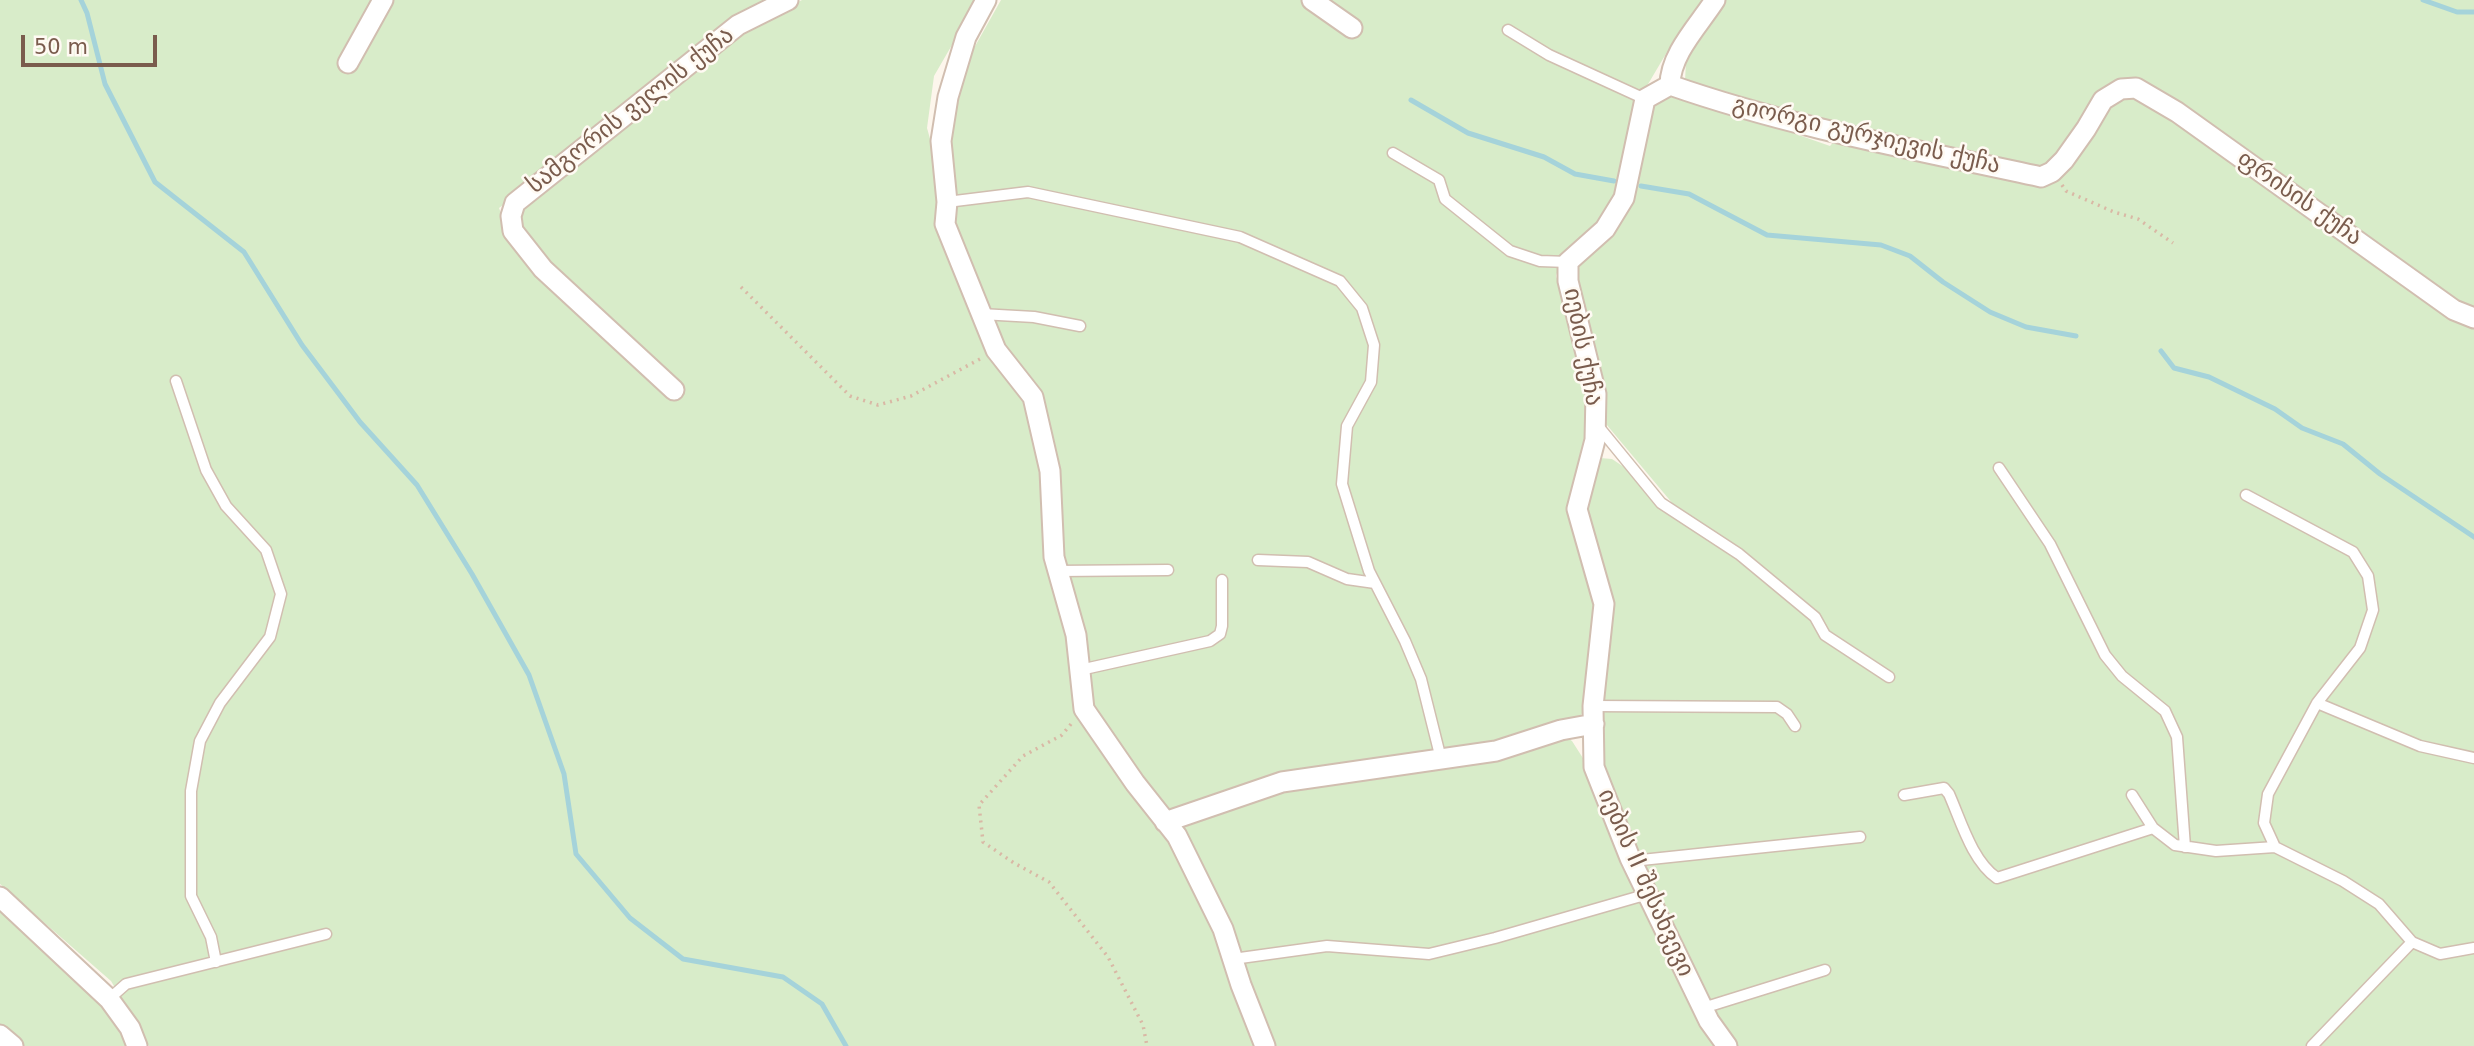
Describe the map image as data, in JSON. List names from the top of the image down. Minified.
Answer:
{"streets":{"street":["სამგორის ველის ქუჩა","გიორგი გურჯიევის ქუჩა","ფრისის ქუჩა","იების ქუჩა","იების II შესახვევი"]},"crossings":[["გიორგი გურჯიევის ქუჩა","ფრისის ქუჩა"],["იების ქუჩა","იების II შესახვევი"]],"scale_bar":"50 m"}
